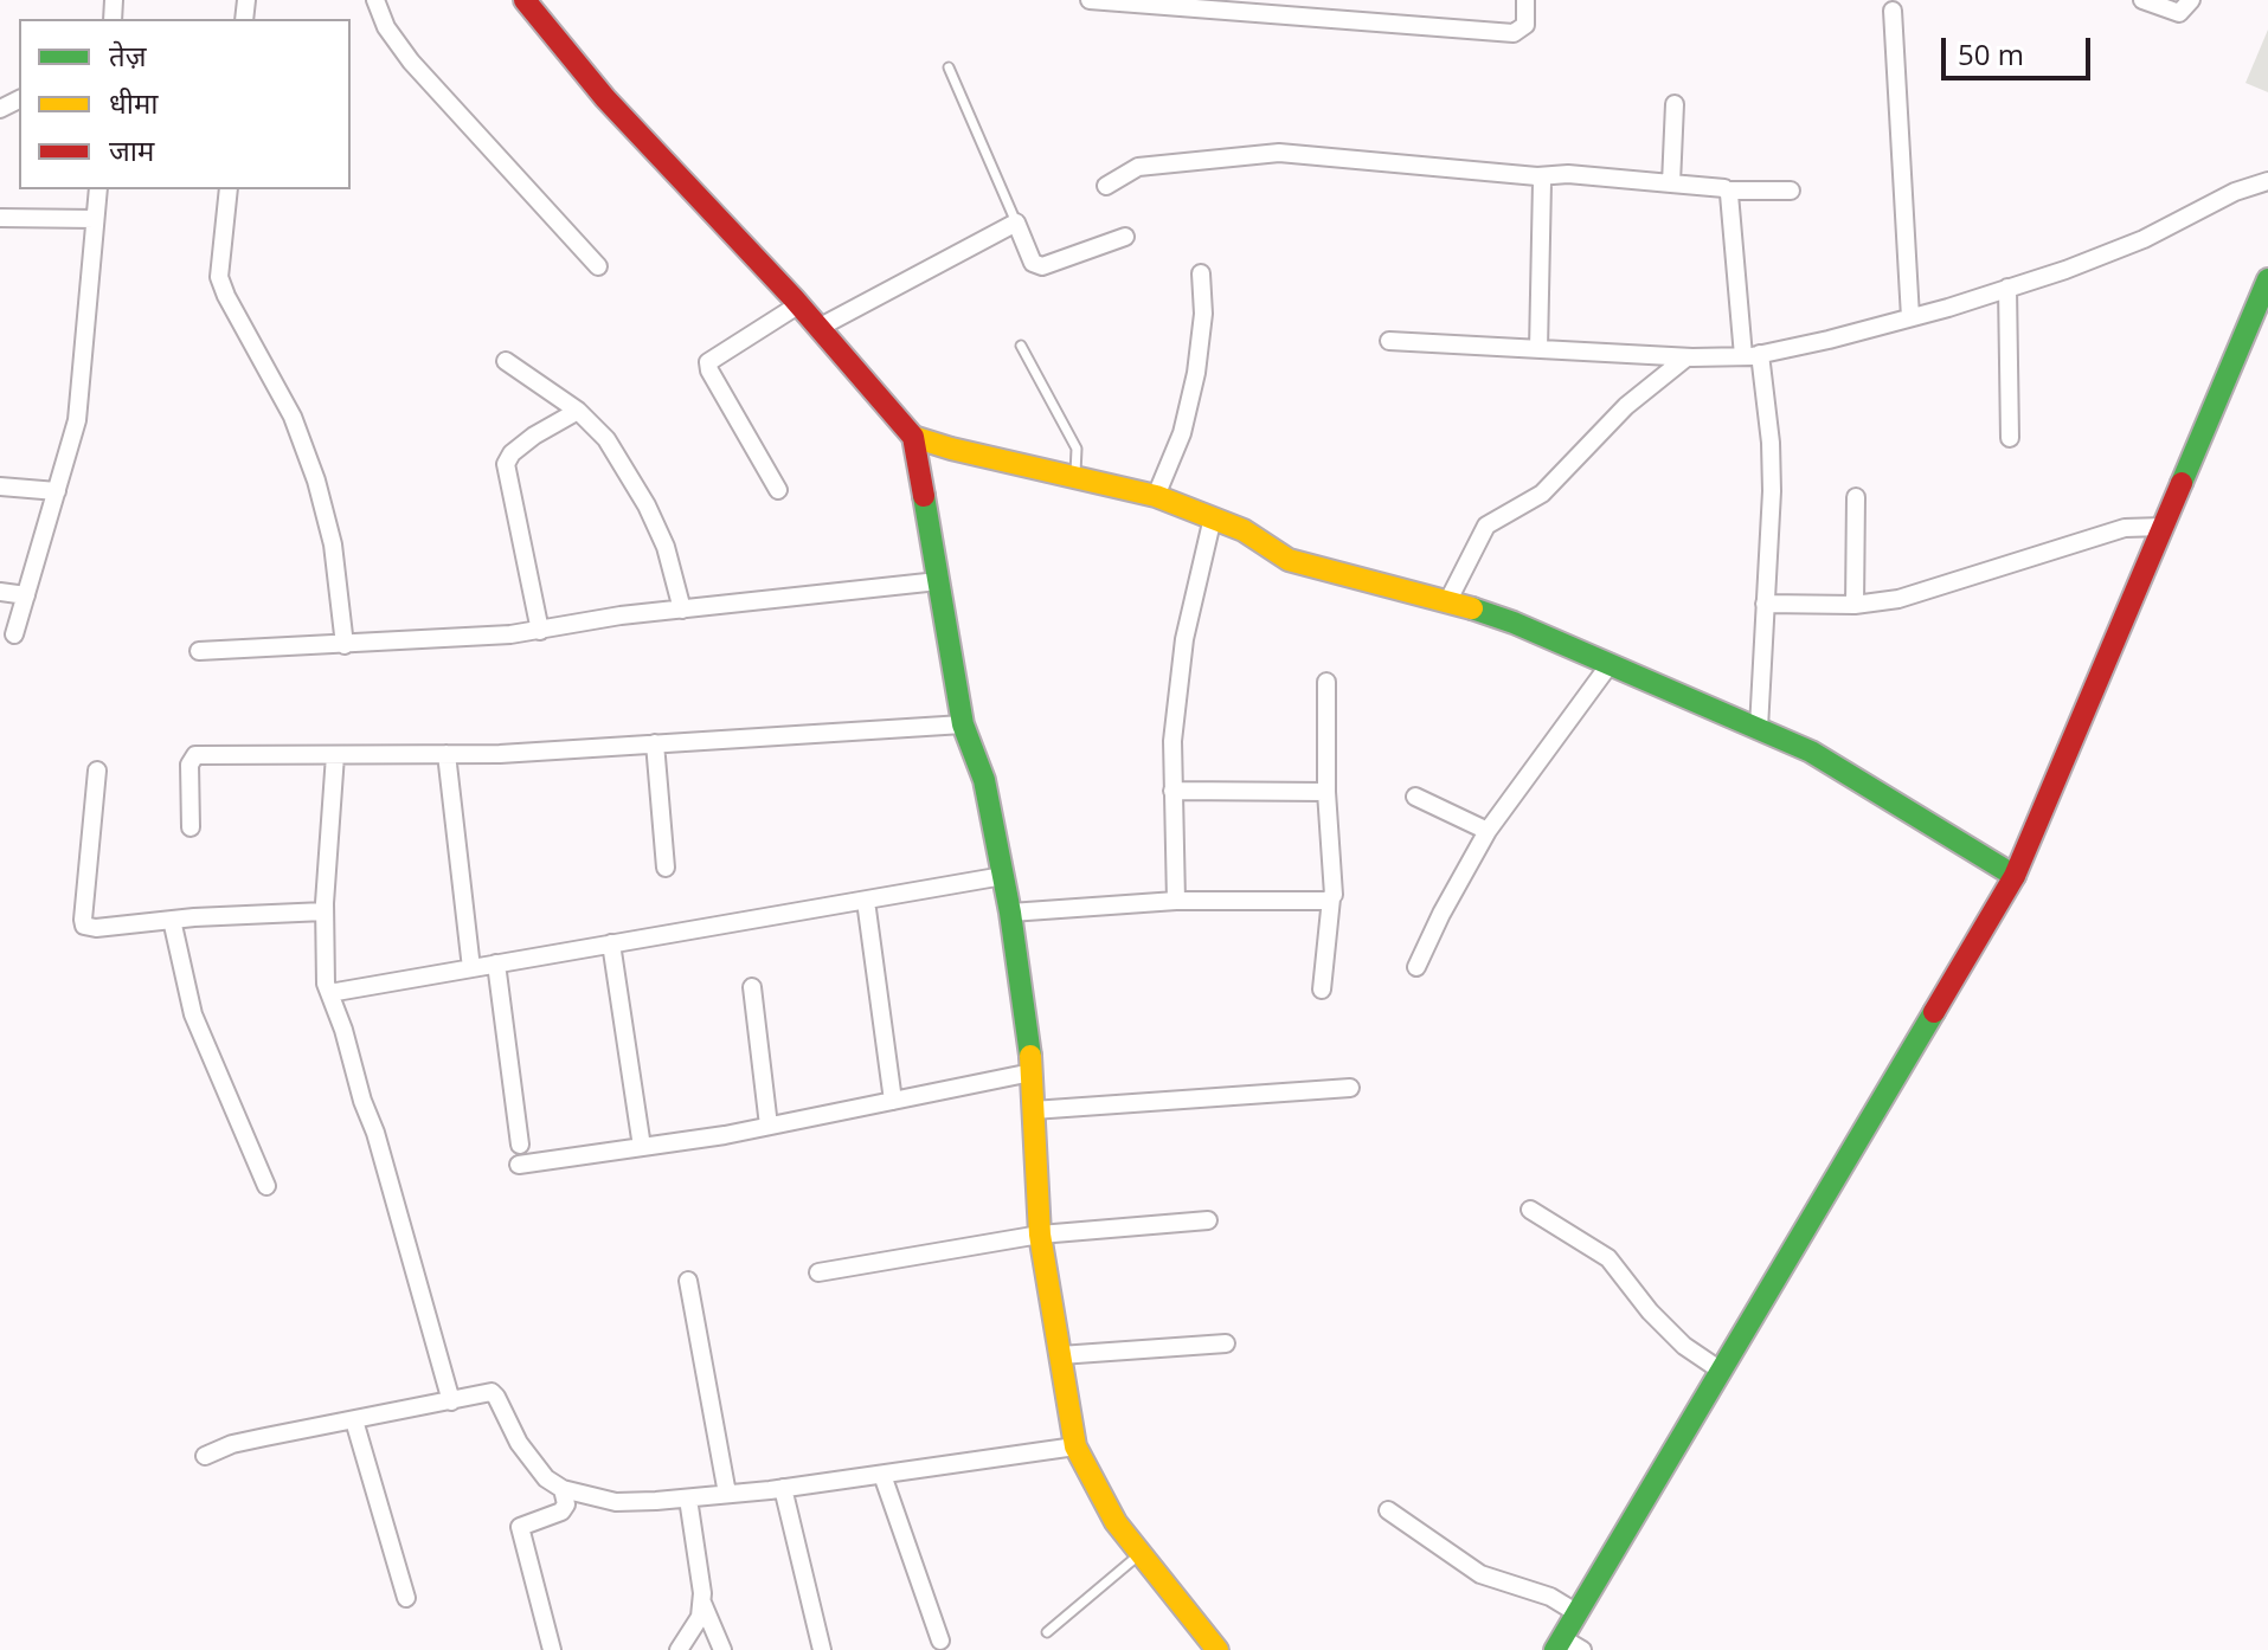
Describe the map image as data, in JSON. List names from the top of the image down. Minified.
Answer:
{"legend":["तेज़","धीमा","जाम"],"scale_bar":"50 m"}
